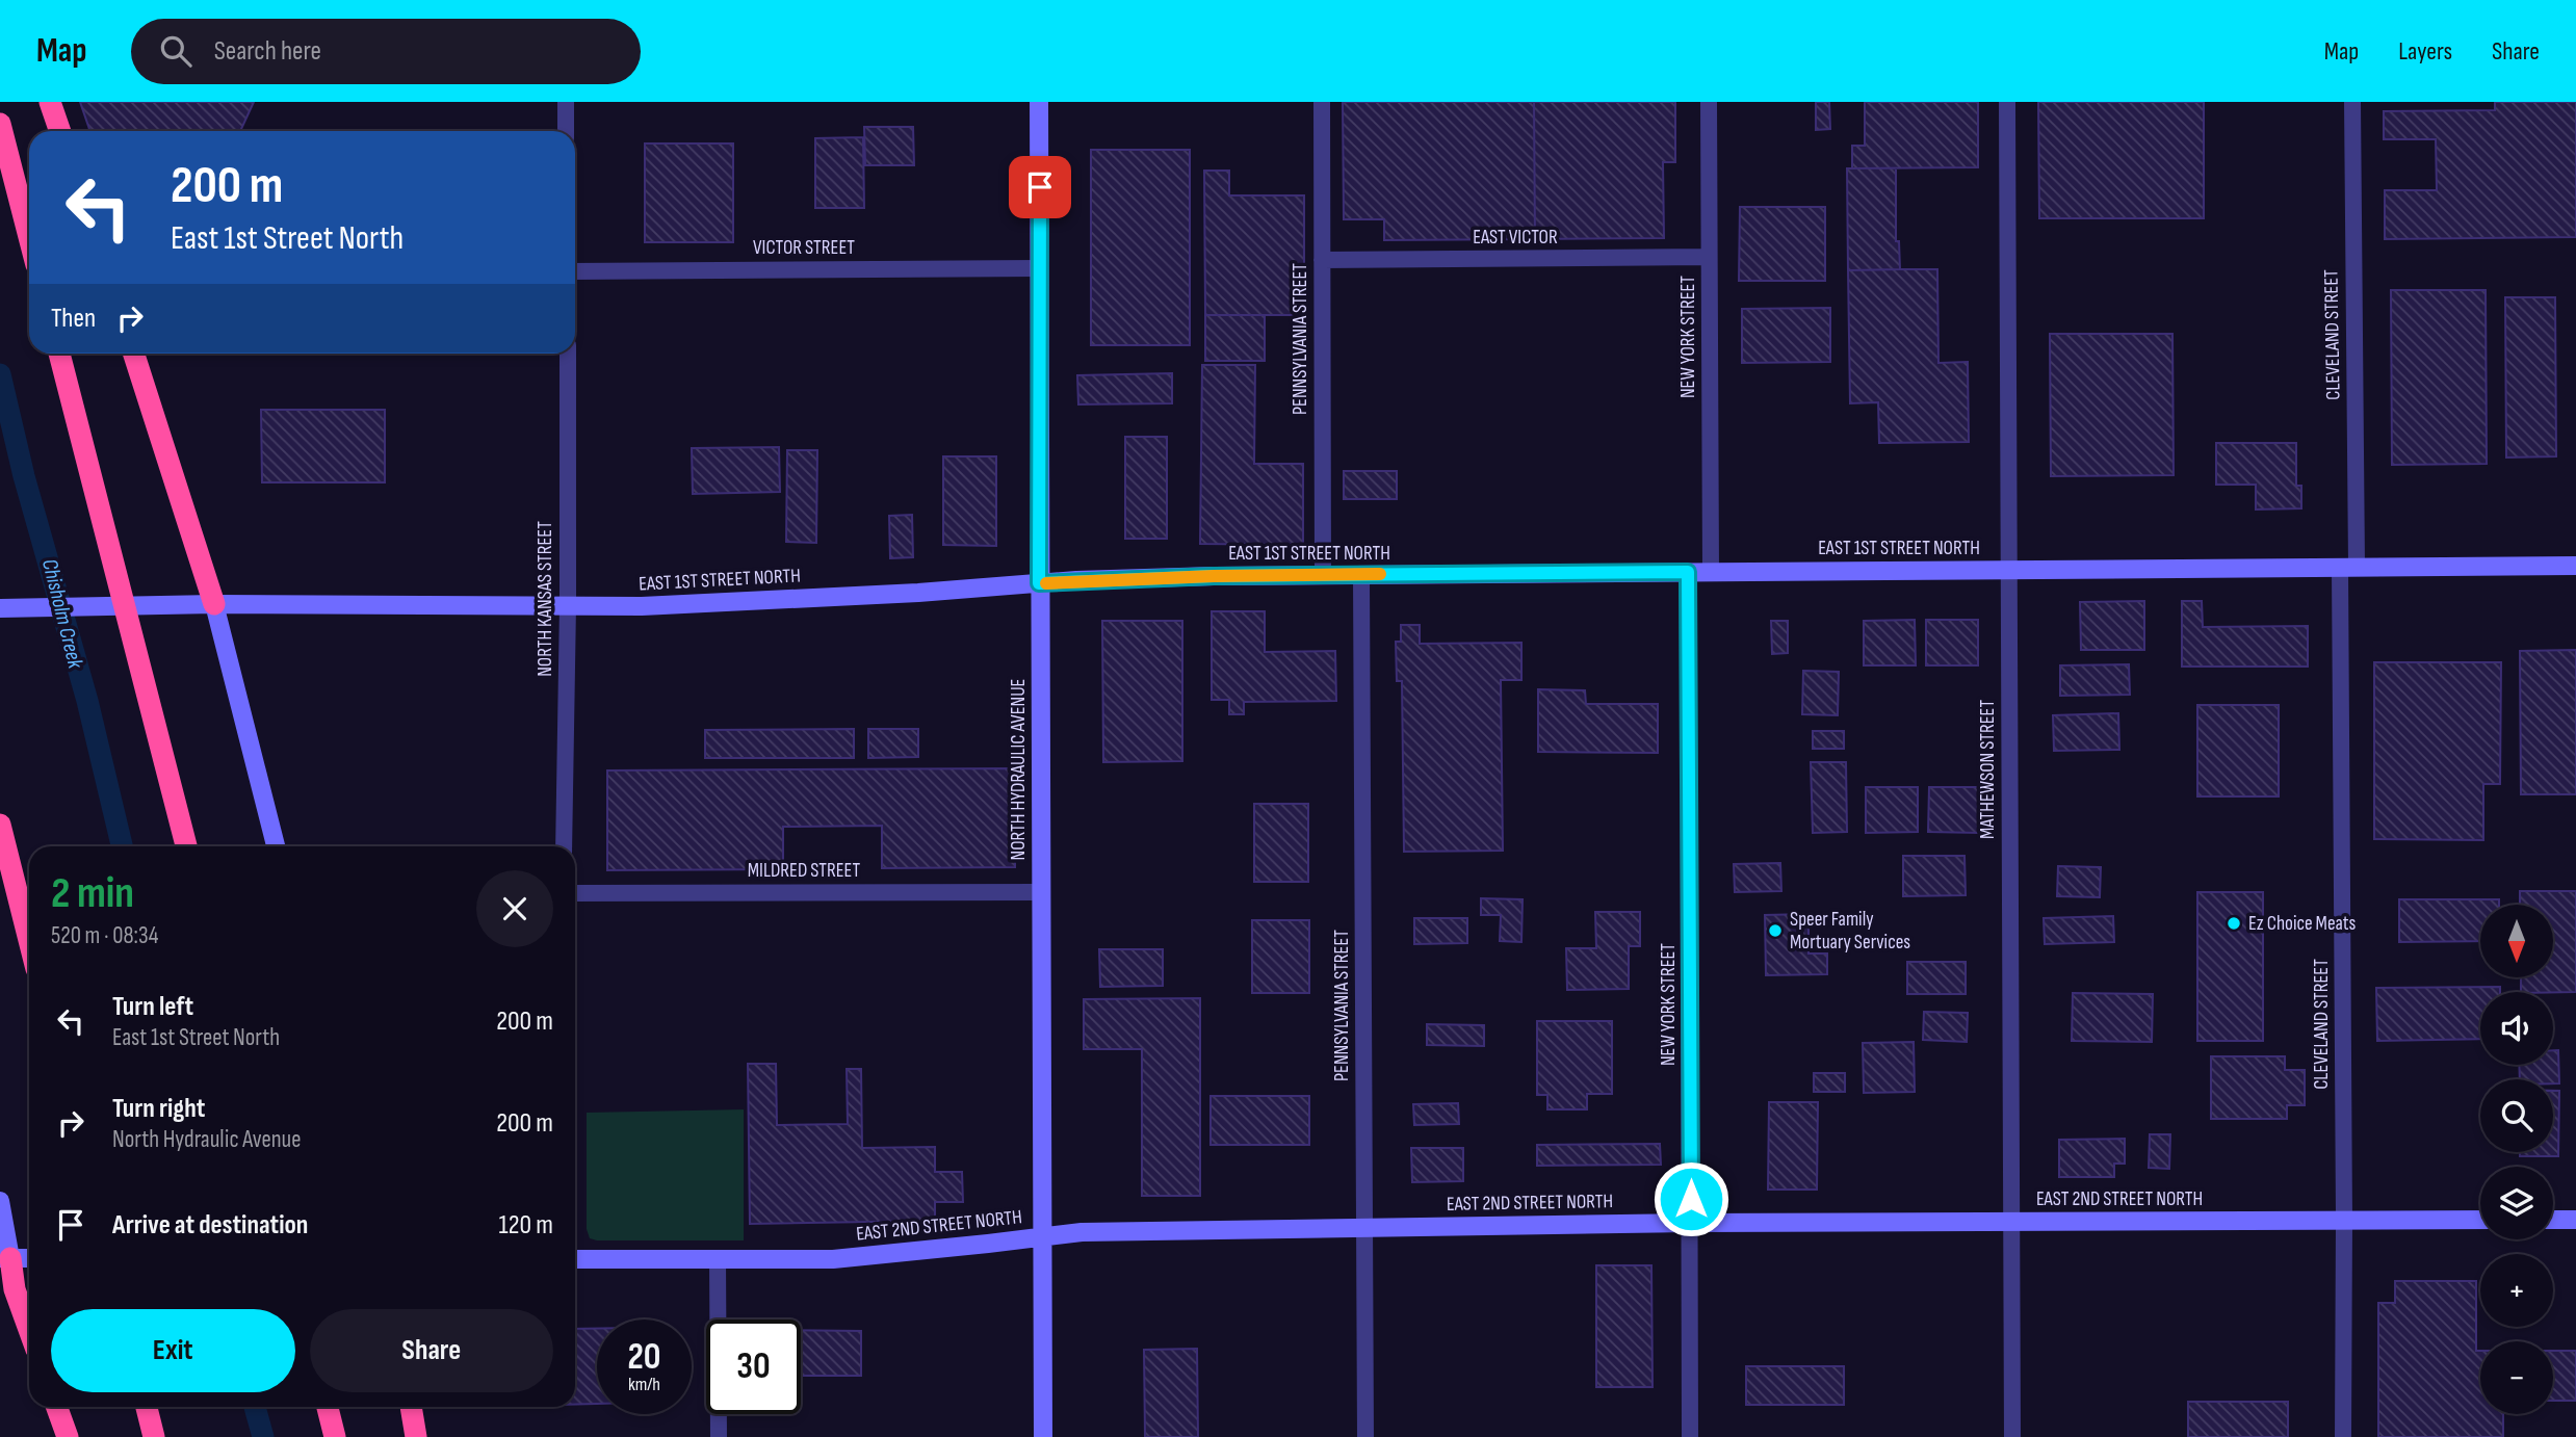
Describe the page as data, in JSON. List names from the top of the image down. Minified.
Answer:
{"streets":{"street":["EAST VICTOR","VICTOR STREET","CLEVELAND STREET","NEW YORK STREET","PENNSYLVANIA STREET","EAST 1ST STREET NORTH","NORTH KANSAS STREET","NORTH HYDRAULIC AVENUE","MATHEWSON STREET","MILDRED STREET","EAST 2ND STREET NORTH"]},"crossings":[["EAST VICTOR","NEW YORK STREET"],["EAST VICTOR","PENNSYLVANIA STREET"],["VICTOR STREET","NORTH HYDRAULIC AVENUE"],["CLEVELAND STREET","EAST 1ST STREET NORTH"],["CLEVELAND STREET","EAST 2ND STREET NORTH"],["NEW YORK STREET","EAST 1ST STREET NORTH"],["NEW YORK STREET","EAST 2ND STREET NORTH"],["PENNSYLVANIA STREET","EAST 1ST STREET NORTH"],["PENNSYLVANIA STREET","EAST 2ND STREET NORTH"],["EAST 1ST STREET NORTH","NORTH KANSAS STREET"],["EAST 1ST STREET NORTH","NORTH HYDRAULIC AVENUE"],["EAST 1ST STREET NORTH","MATHEWSON STREET"],["NORTH HYDRAULIC AVENUE","MILDRED STREET"],["NORTH HYDRAULIC AVENUE","EAST 2ND STREET NORTH"],["MATHEWSON STREET","EAST 2ND STREET NORTH"]],"water":["Chisholm Creek"],"places":["Ez Choice Meats","Speer Family Mortuary Services"],"north":"bottom","page":{"header":"Map","search":"Search here","nav":["Map","Layers","Share"],"turn":["200 m","East 1st Street North"],"then":"Then","heading":["2 min","520 m · 08:34"],"map_buttons":["+","−"],"list":[{"name":"Turn left","note":"East 1st Street North","value":"200 m"},{"name":"Turn right","note":"North Hydraulic Avenue","value":"200 m"},{"name":"Arrive at destination","value":"120 m"}],"buttons":["Exit","Share"],"speed":"20 km/h","limit":"30"}}
